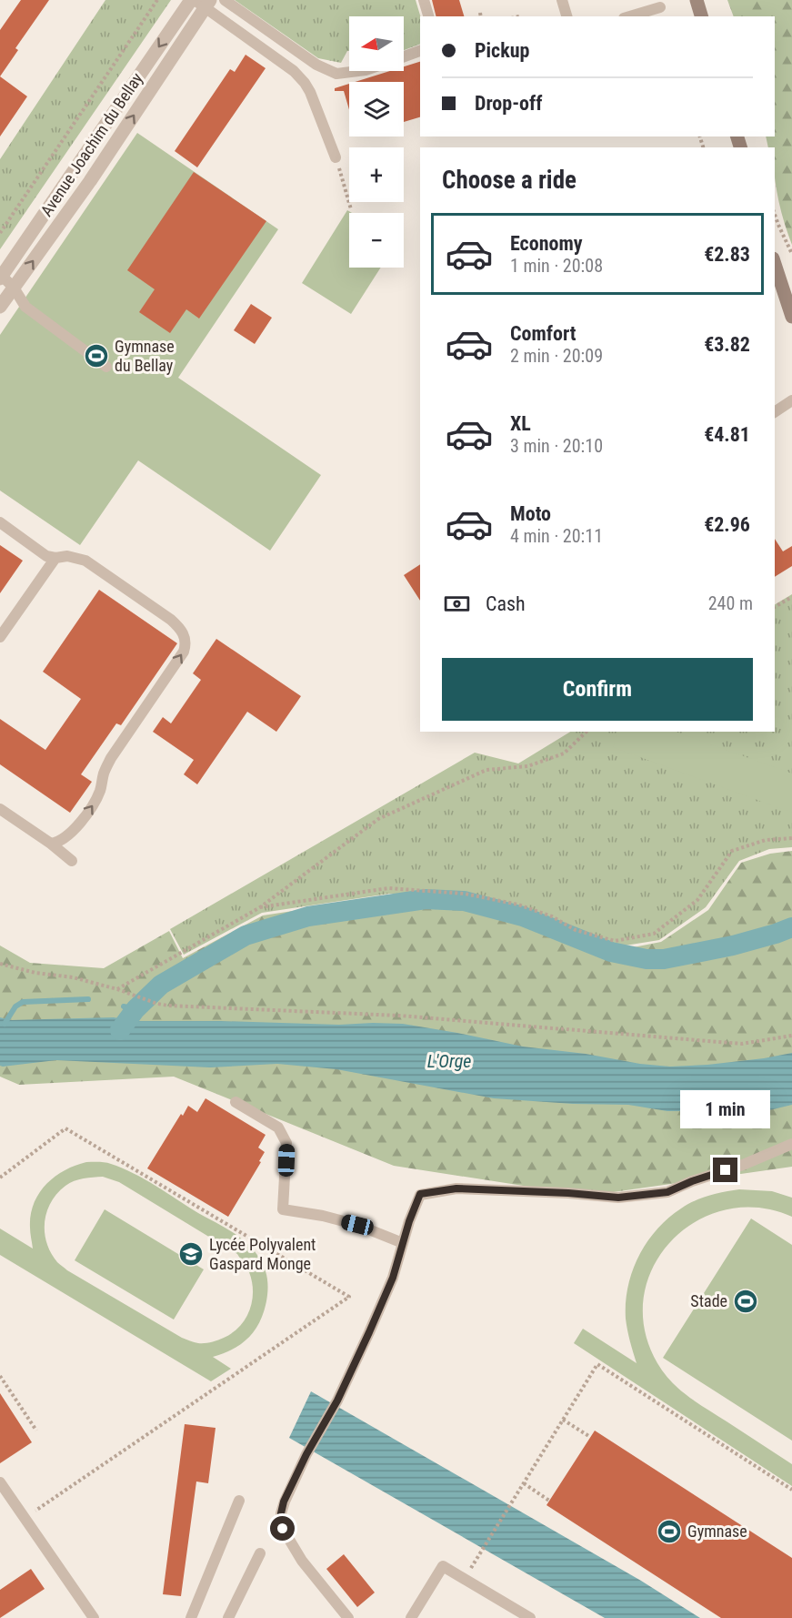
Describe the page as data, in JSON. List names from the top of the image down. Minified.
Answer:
{"streets":{"street":["Avenue Joachim du Bellay"]},"water":["L'Orge"],"places":{"sports":["Gymnase du Bellay","Stade","Gymnase"],"school or university":["Lycée Polyvalent Gaspard Monge"]},"north":"left","page":{"map_buttons":["+","−"],"banner":["Pickup","Drop-off"],"heading":"Choose a ride","list":[{"name":"Economy","note":"1 min · 20:08","value":"€2.83"},{"name":"Comfort","note":"2 min · 20:09","value":"€3.82"},{"name":"XL","note":"3 min · 20:10","value":"€4.81"},{"name":"Moto","note":"4 min · 20:11","value":"€2.96"}],"pay":["Cash","240 m"],"buttons":"Confirm","bubble":"1 min"}}
